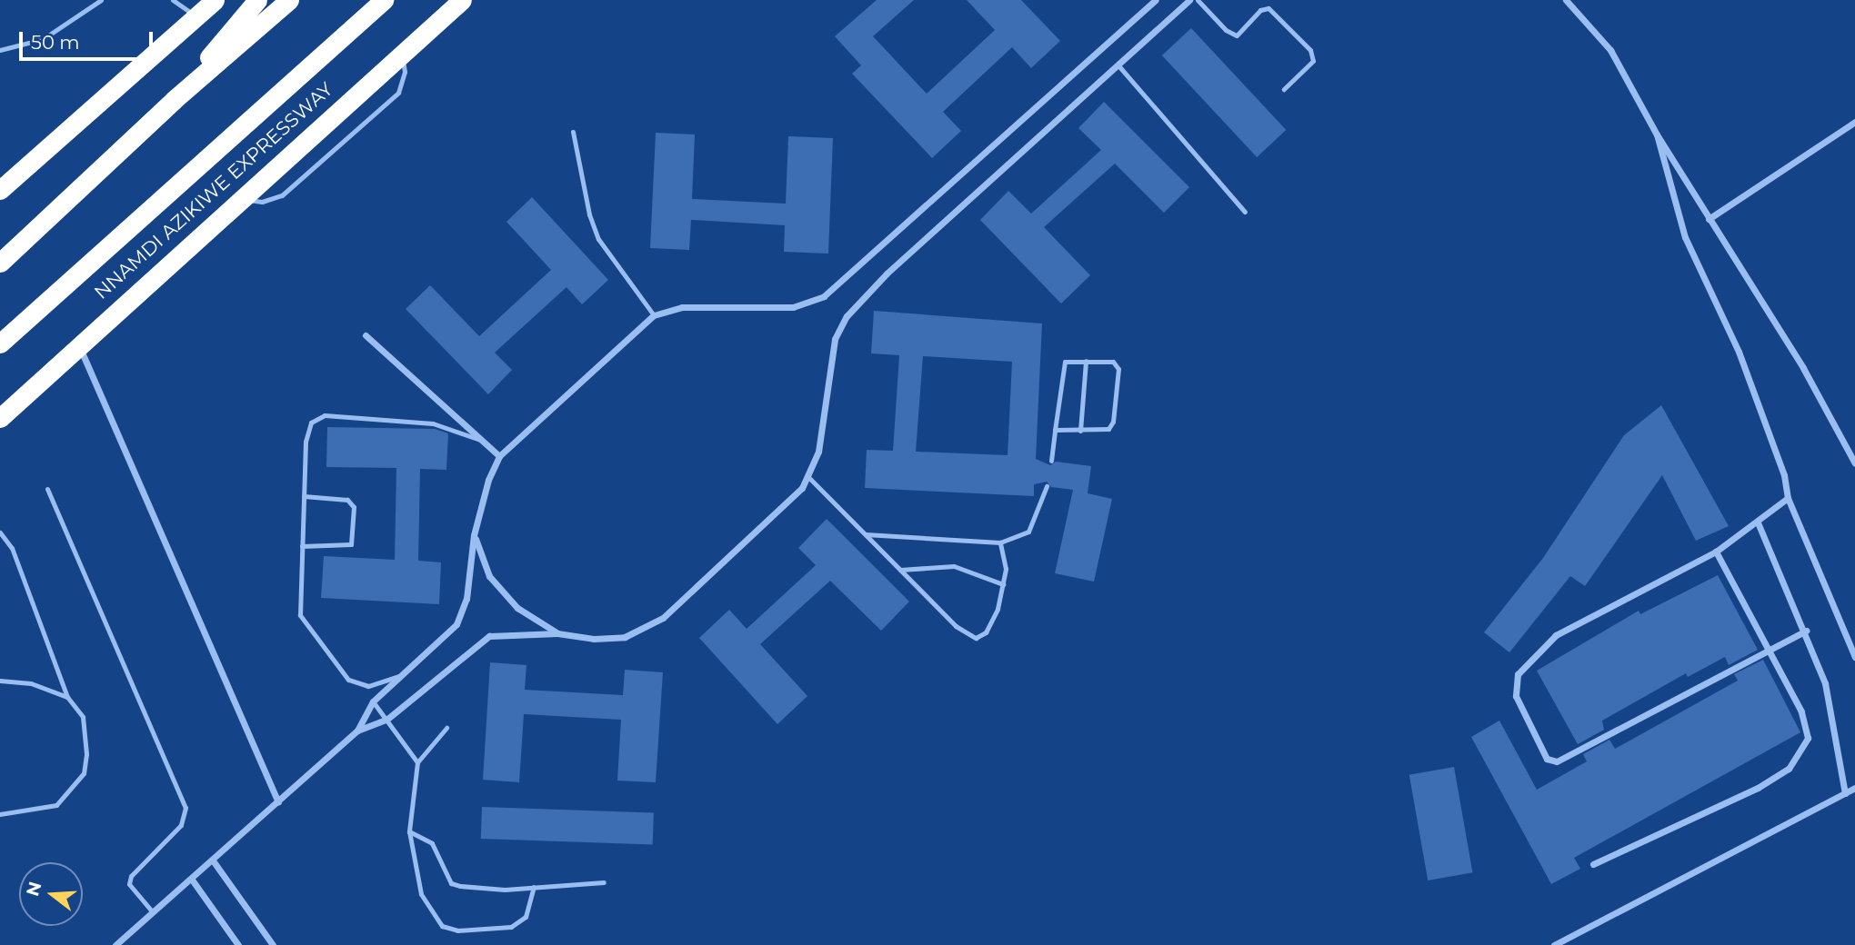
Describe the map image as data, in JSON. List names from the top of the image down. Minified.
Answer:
{"streets":{"highway":["NNAMDI AZIKIWE EXPRESSWAY"]},"scale_bar":"50 m","north":"left"}
